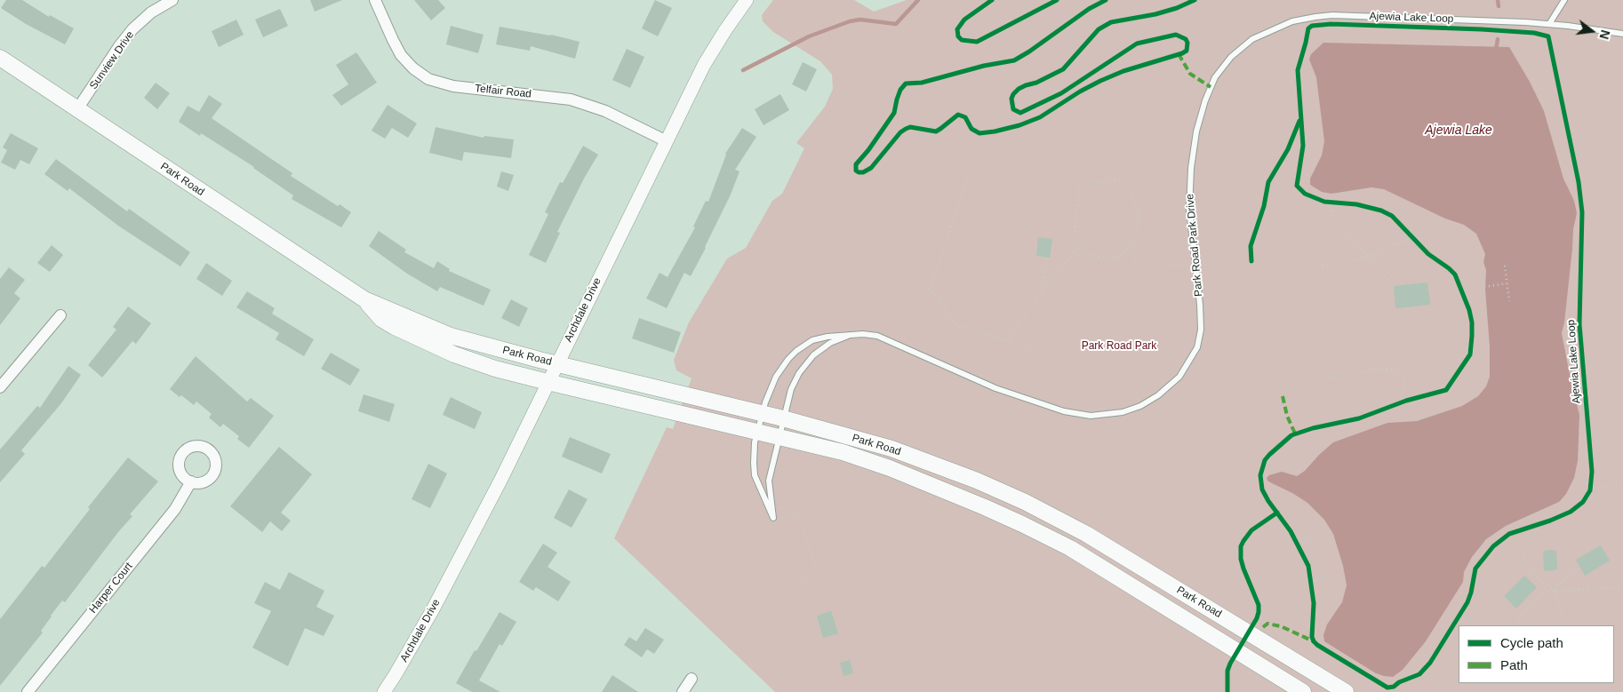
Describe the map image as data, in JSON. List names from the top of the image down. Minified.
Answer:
{"streets":{"main road":["Park Road"],"street":["Sunview Drive","Telfair Road","Archdale Drive","Harper Court"],"lane":["Park Road Park Drive"],"cycle path":["Ajewia Lake Loop"]},"crossings":[["Sunview Drive","Park Road"],["Telfair Road","Archdale Drive"],["Park Road","Park Road Park Drive"],["Park Road","Archdale Drive"]],"water":["Ajewia Lake"],"parks":["Park Road Park"],"legend":["Cycle path","Path"],"north":"right"}
